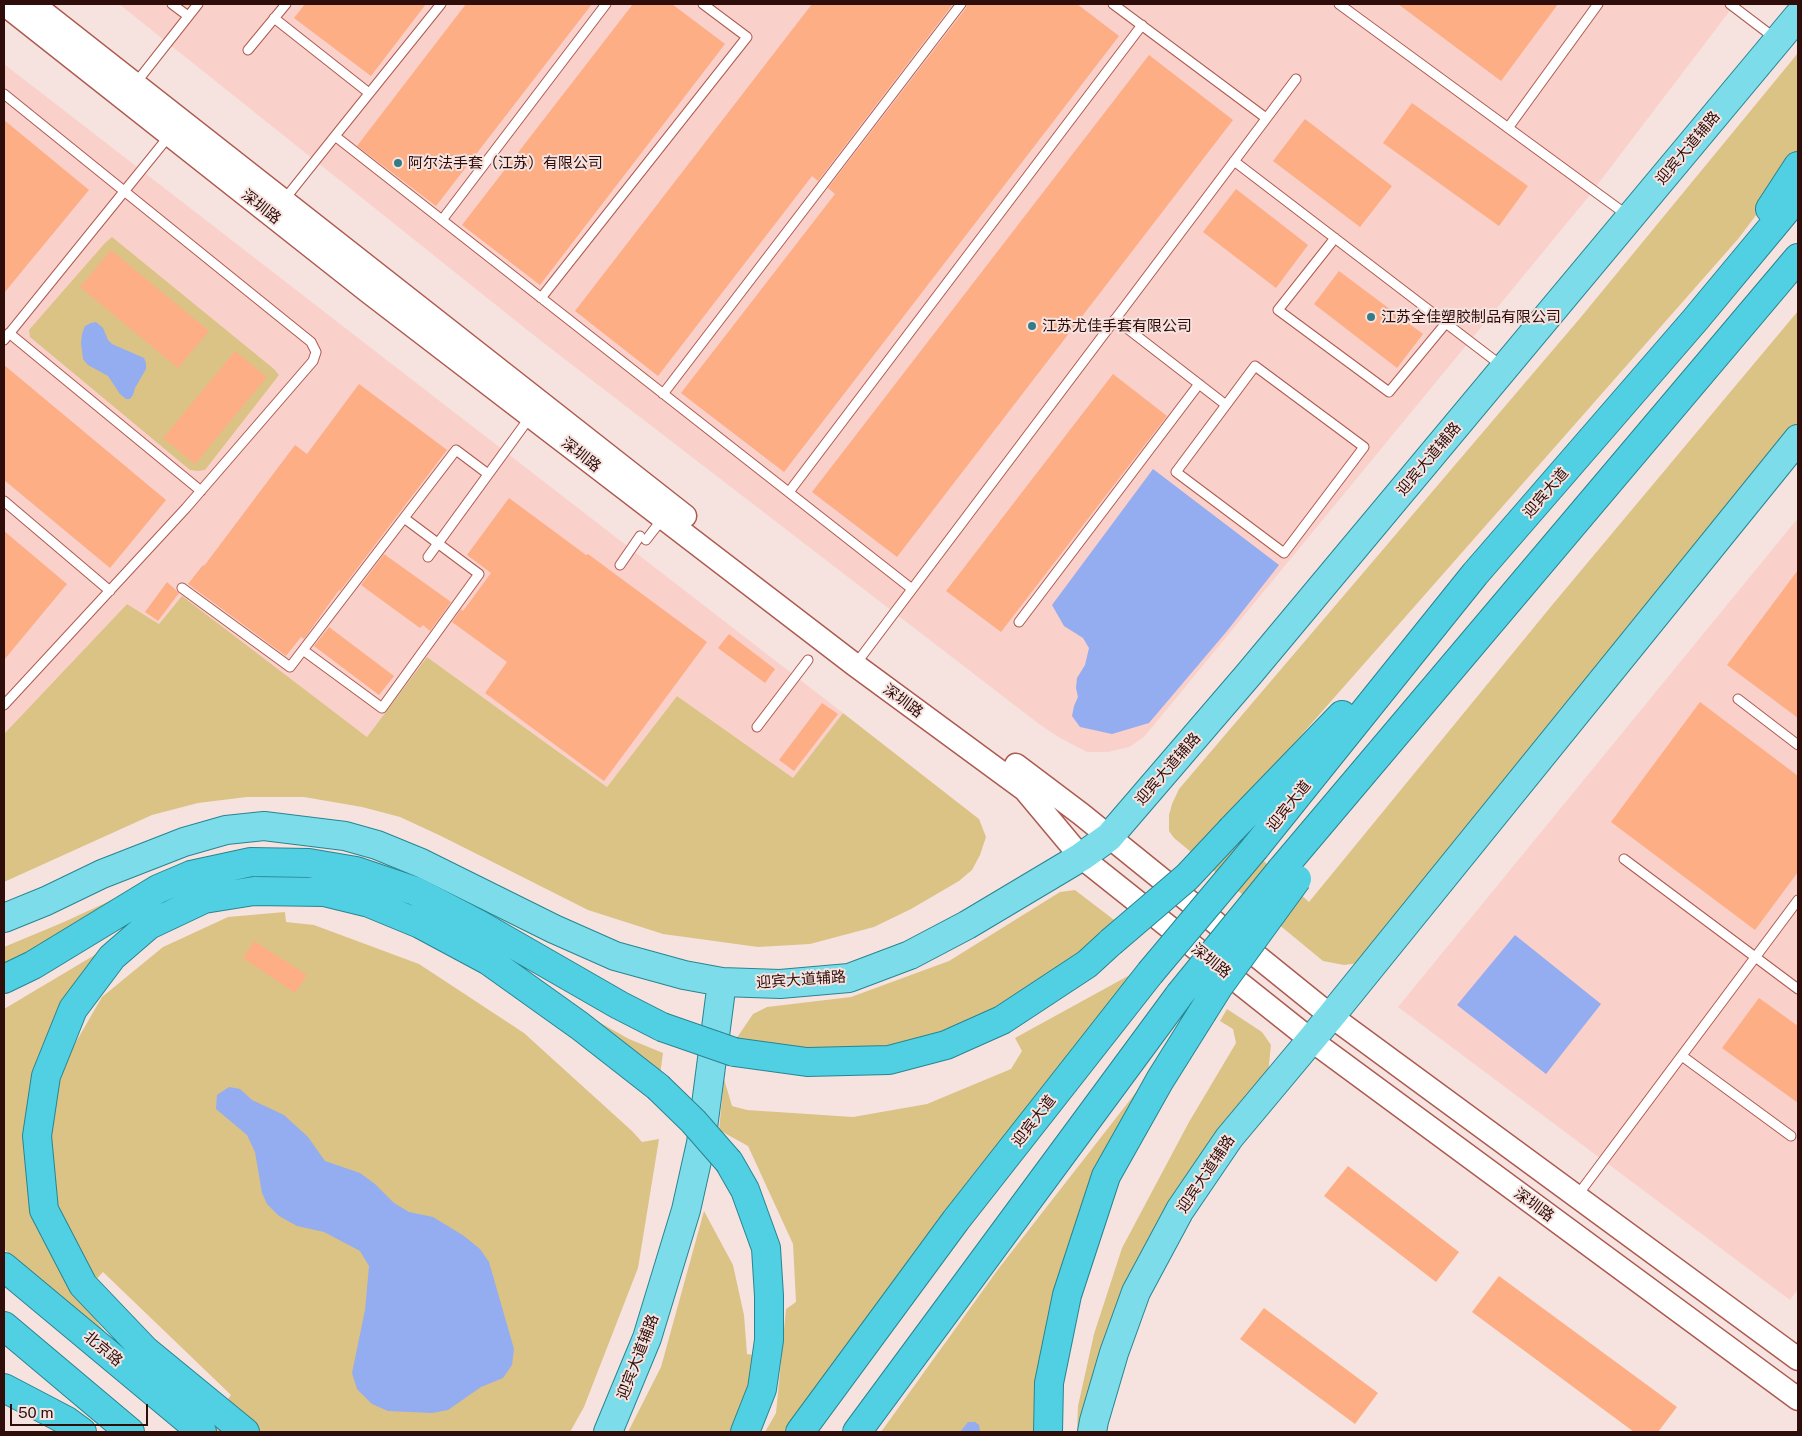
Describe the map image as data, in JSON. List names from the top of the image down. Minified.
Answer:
{"streets":{"highway":["迎宾大道","北京路"],"main road":["迎宾大道辅路"],"street":["深圳路"]},"crossings":[["迎宾大道辅路","深圳路"]],"places":["阿尔法手套（江苏）有限公司","江苏全佳塑胶制品有限公司","江苏尤佳手套有限公司"],"scale_bar":"50 m"}
